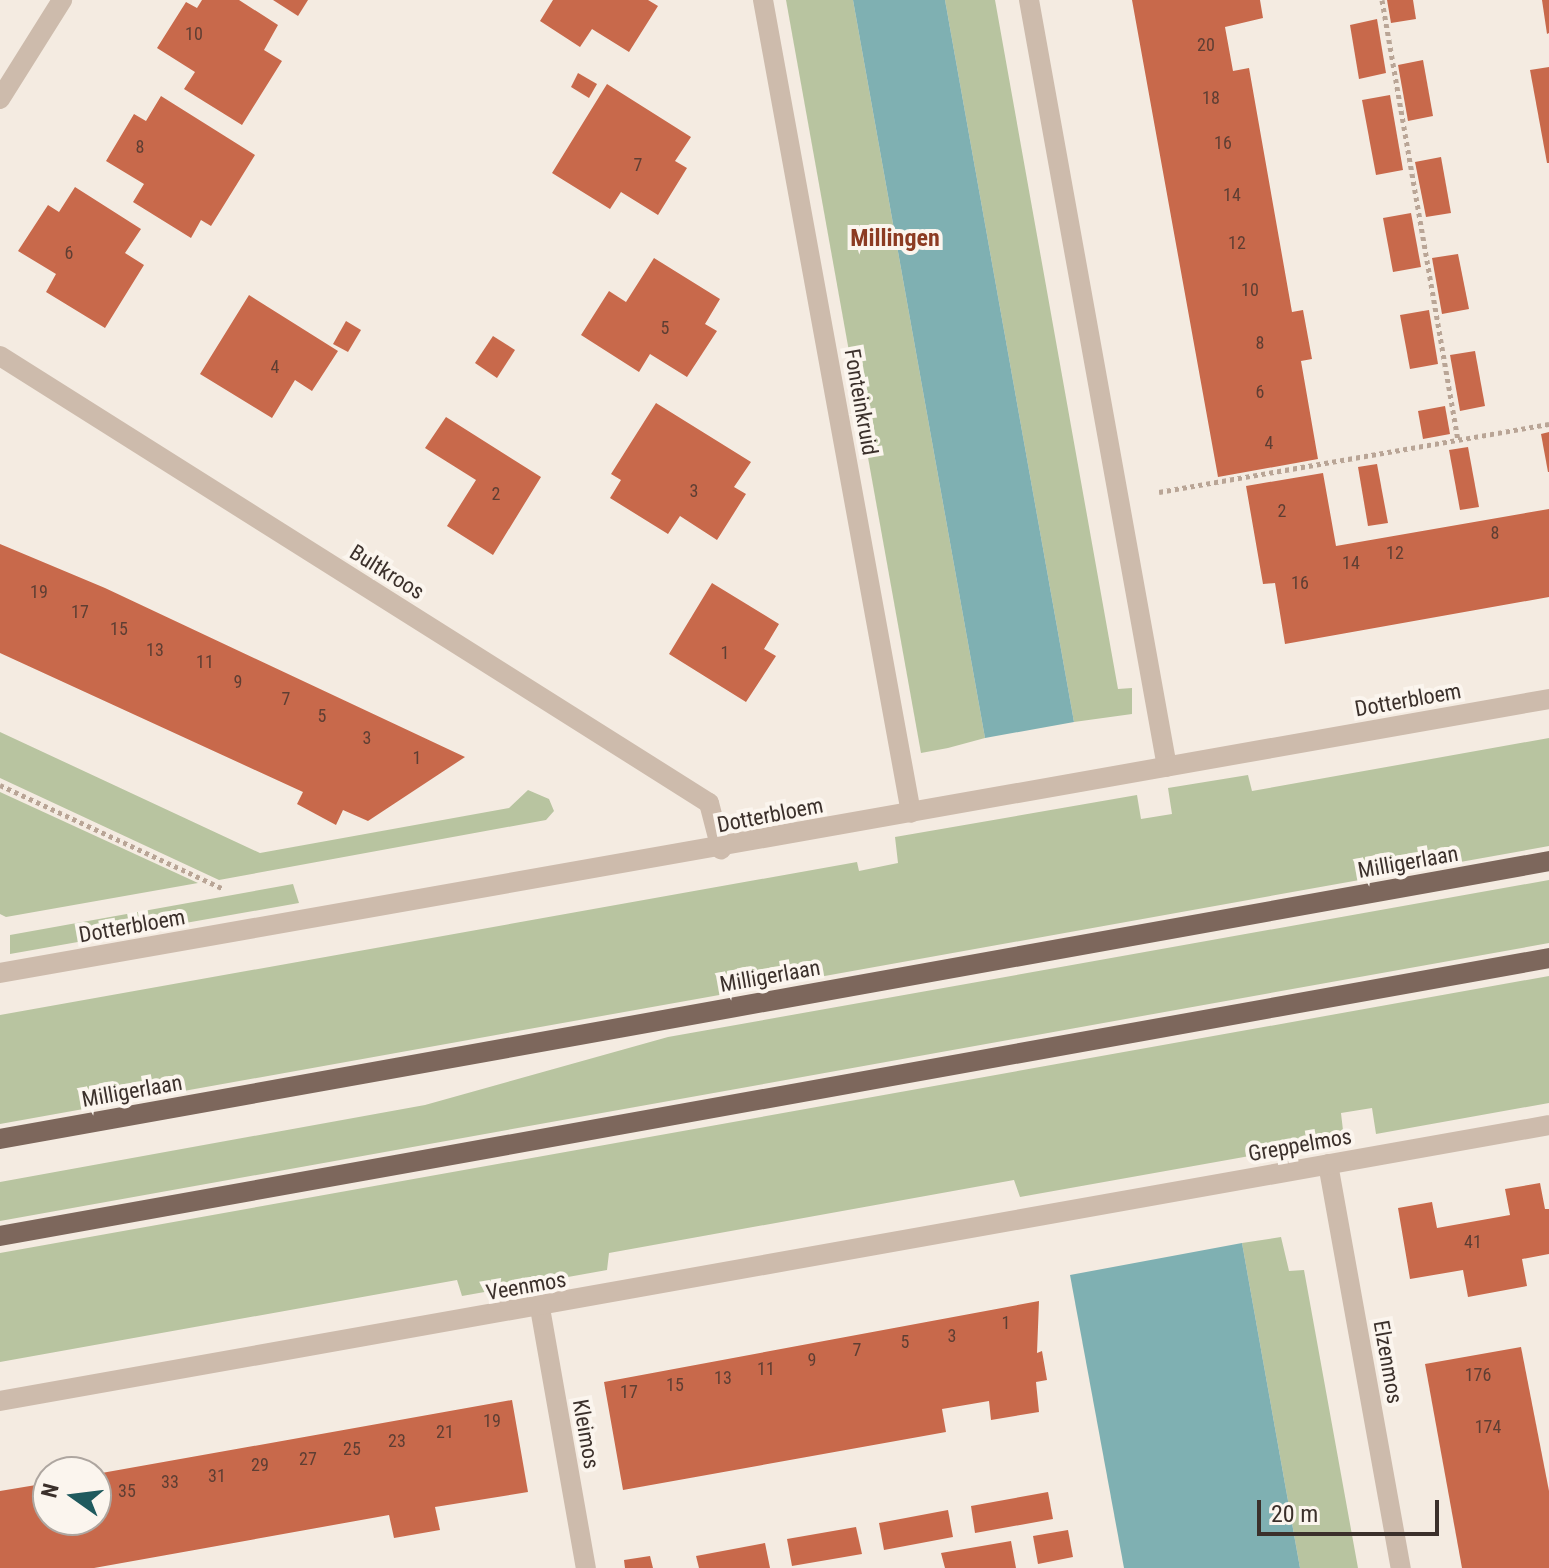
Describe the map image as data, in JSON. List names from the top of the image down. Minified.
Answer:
{"streets":{"main road":["Milligerlaan"],"street":["Fonteinkruid","Bultkroos","Dotterbloem","Greppelmos","Veenmos","Elzenmos","Kleimos"]},"crossings":[["Fonteinkruid","Dotterbloem"],["Bultkroos","Dotterbloem"],["Greppelmos","Veenmos"],["Greppelmos","Elzenmos"],["Veenmos","Kleimos"]],"districts":["Millingen"],"house_numbers":["10","20","18","16","8","7","14","12","6","10","5","8","4","6","4","3","2","2","8","12","14","16","19","17","15","13","1","11","9","7","5","3","1","41","1","3","5","7","9","11","176","13","15","17","19","174","21","23","25","27","29","31","33","35"],"scale_bar":"20 m","north":"left"}
